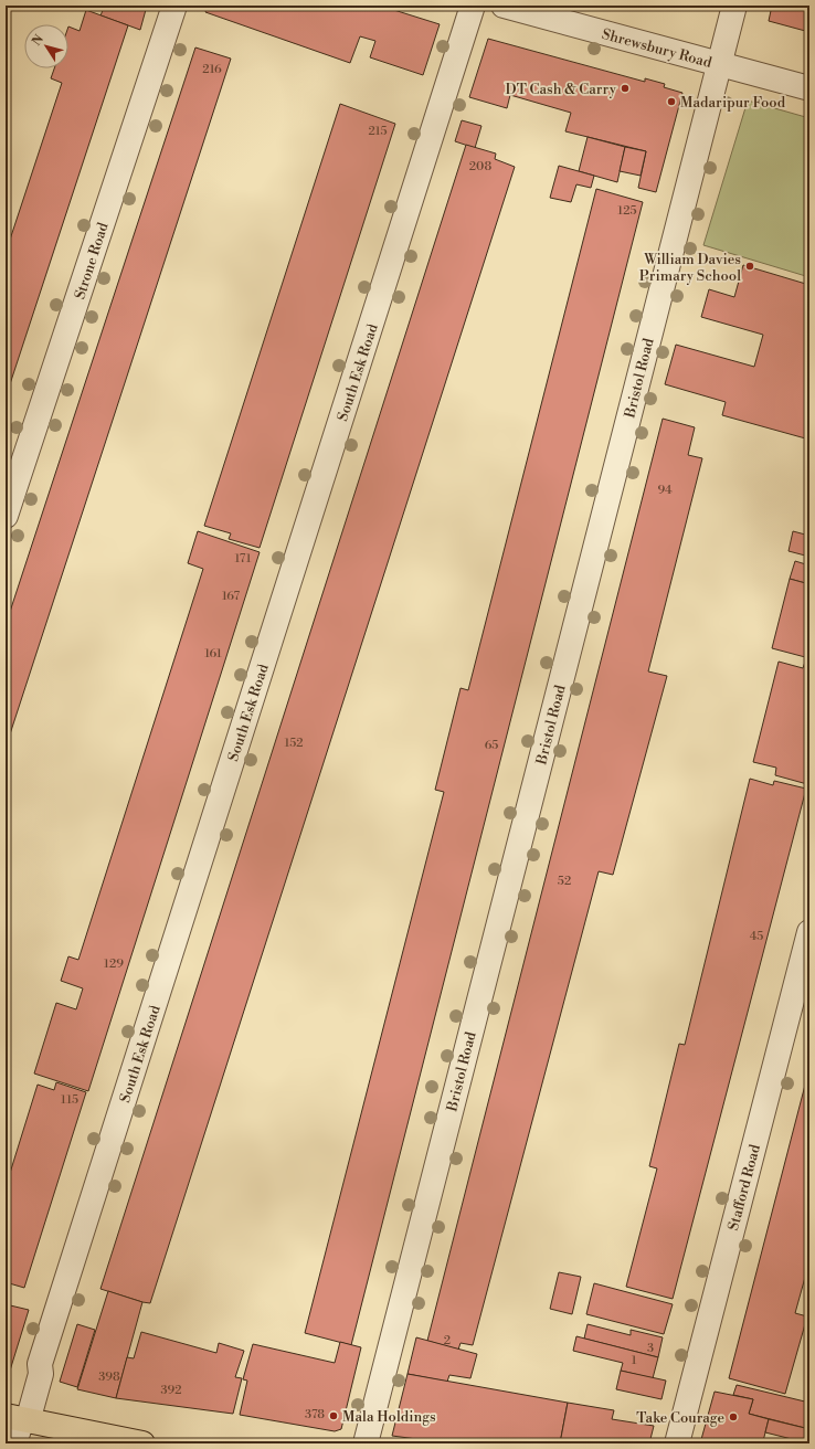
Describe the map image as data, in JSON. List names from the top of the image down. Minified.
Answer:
{"streets":{"street":["Shrewsbury Road","Strone Road","South Esk Road","Bristol Road","Stafford Road"]},"crossings":[["Shrewsbury Road","Bristol Road"]],"places":["DT Cash & Carry","Madaripur Food","William Davies Primary School","Mala Holdings","Take Courage"],"house_numbers":["216","215","208","125","94","171","167","161","152","65","52","45","129","115","2","3","1","398","392","378"],"north":"top left"}
